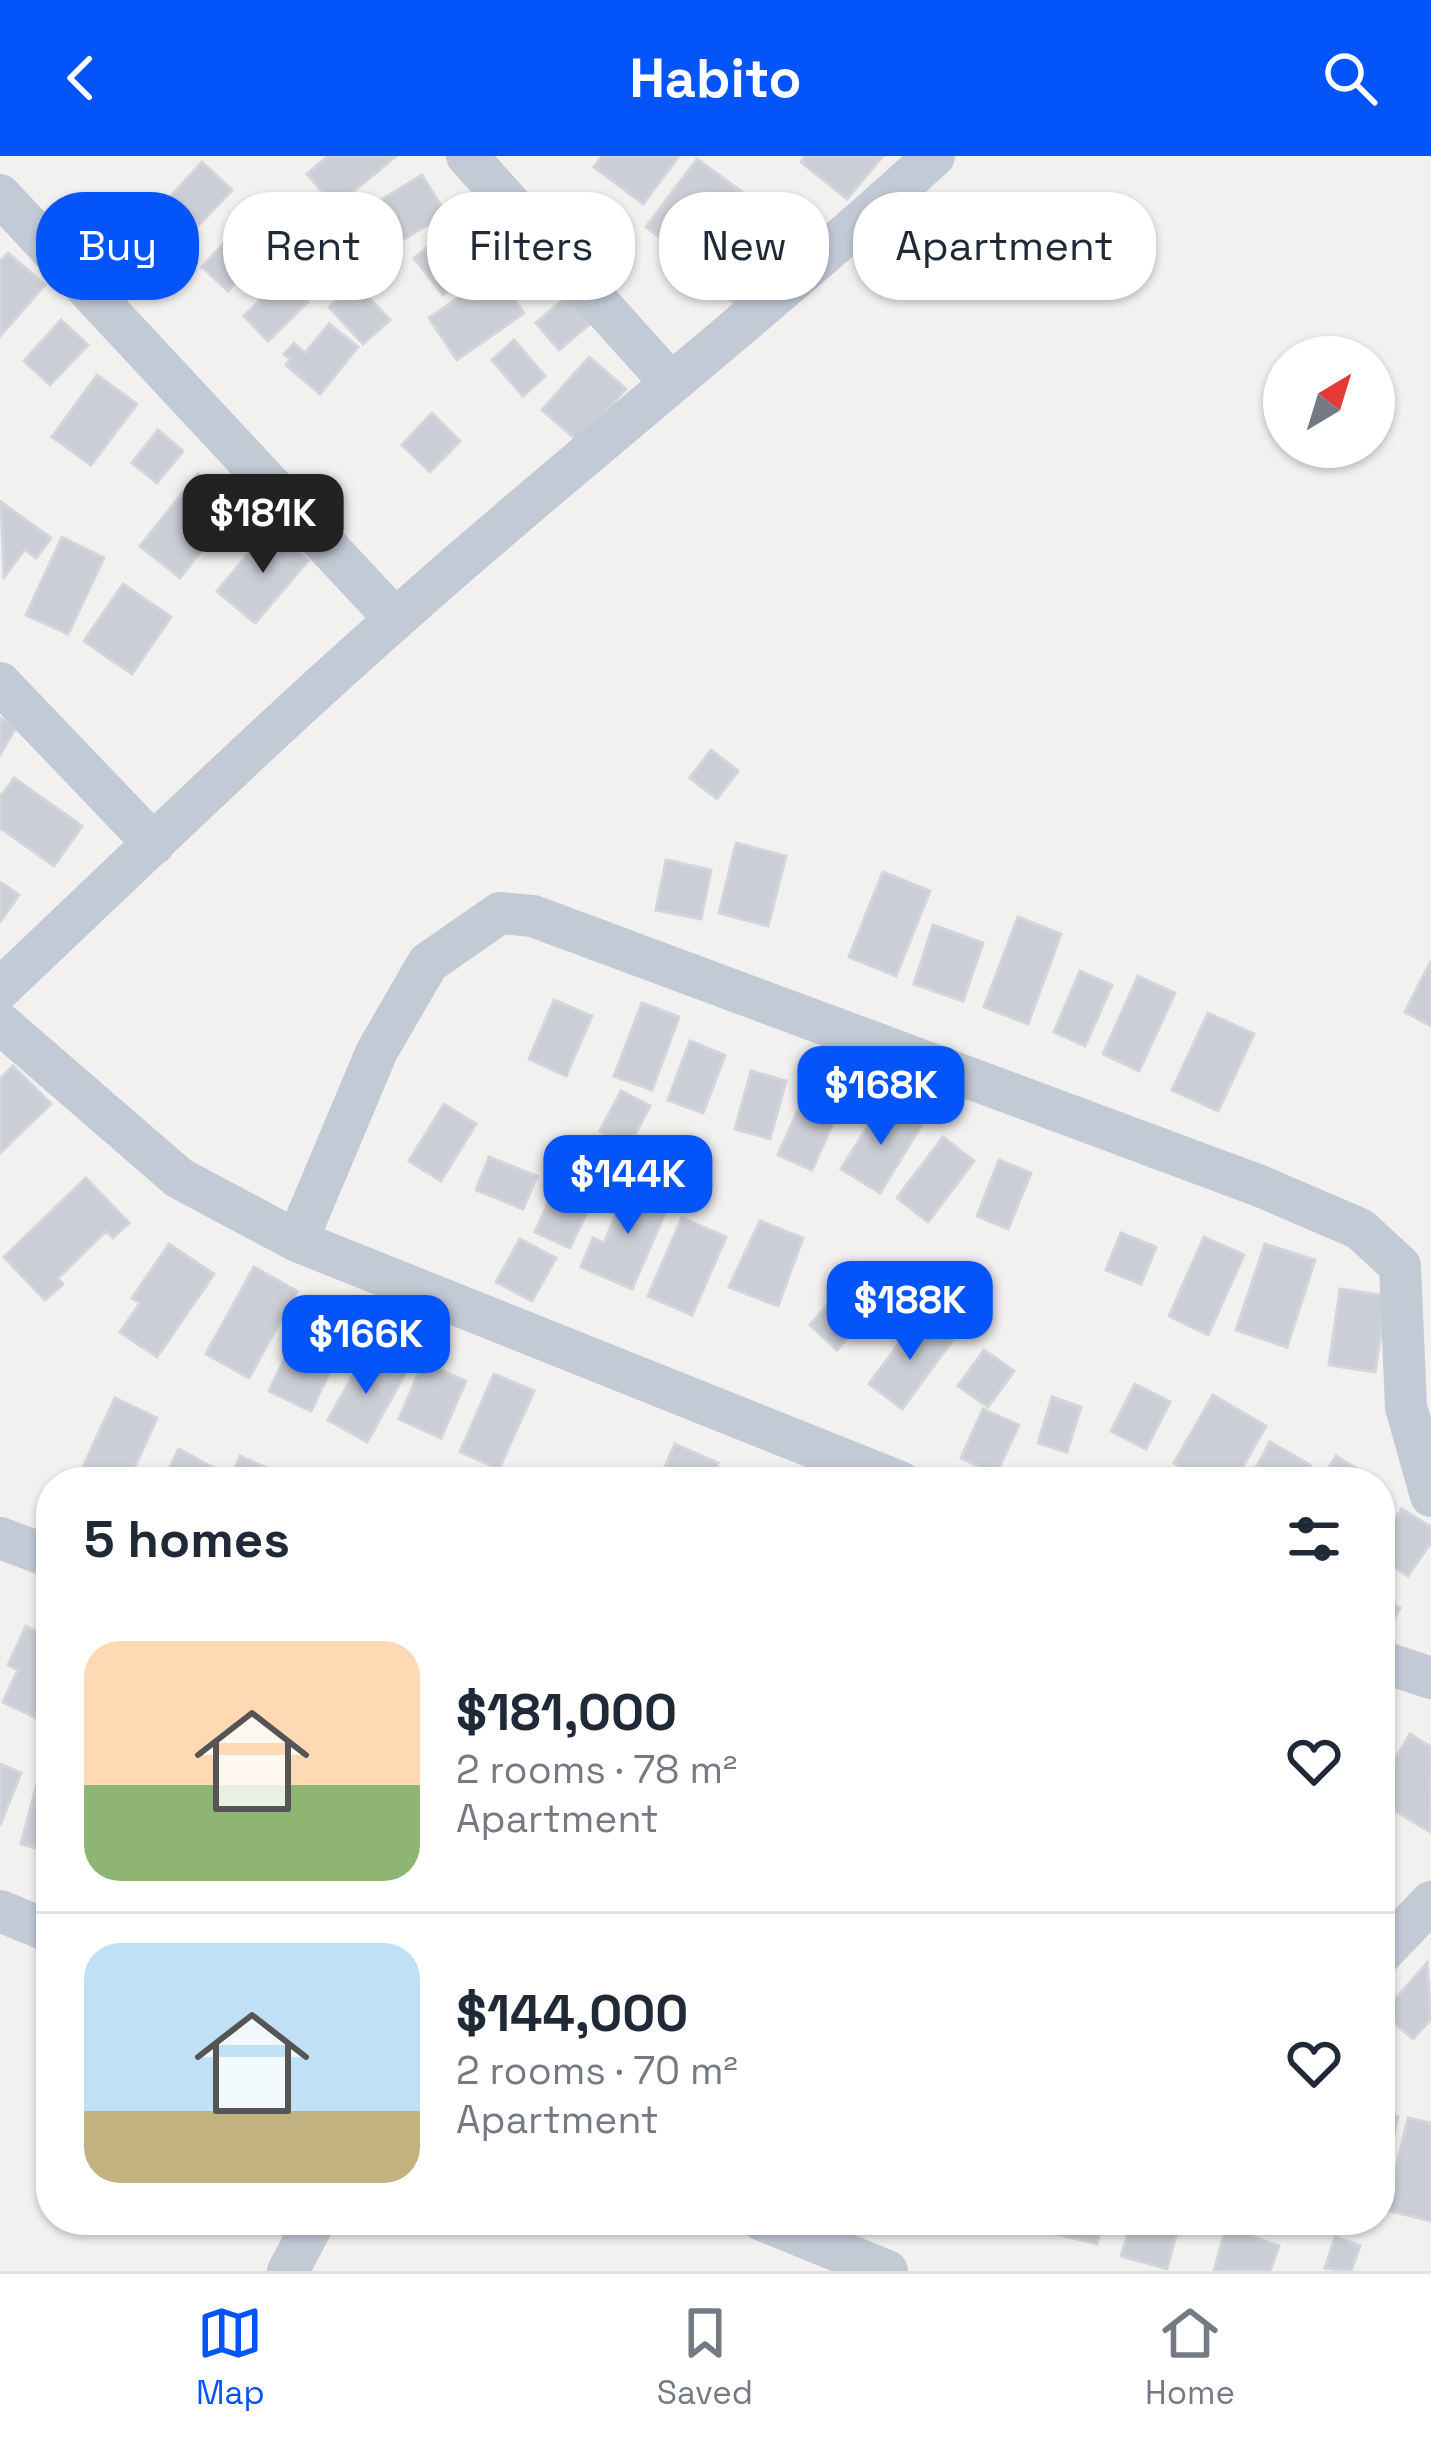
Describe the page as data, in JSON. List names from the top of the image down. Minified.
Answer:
{"north":"top right","page":{"header":"Habito","chip":["Buy","Rent","Filters","New","Apartment"],"price":["$181K","$168K","$144K","$188K","$166K"],"heading":"5 homes","list":[{"name":"$181,000","note":"2 rooms · 78 m² · Apartment"},{"name":"$144,000","note":"2 rooms · 70 m² · Apartment"}],"tabs":["Map","Saved","Home"]}}
